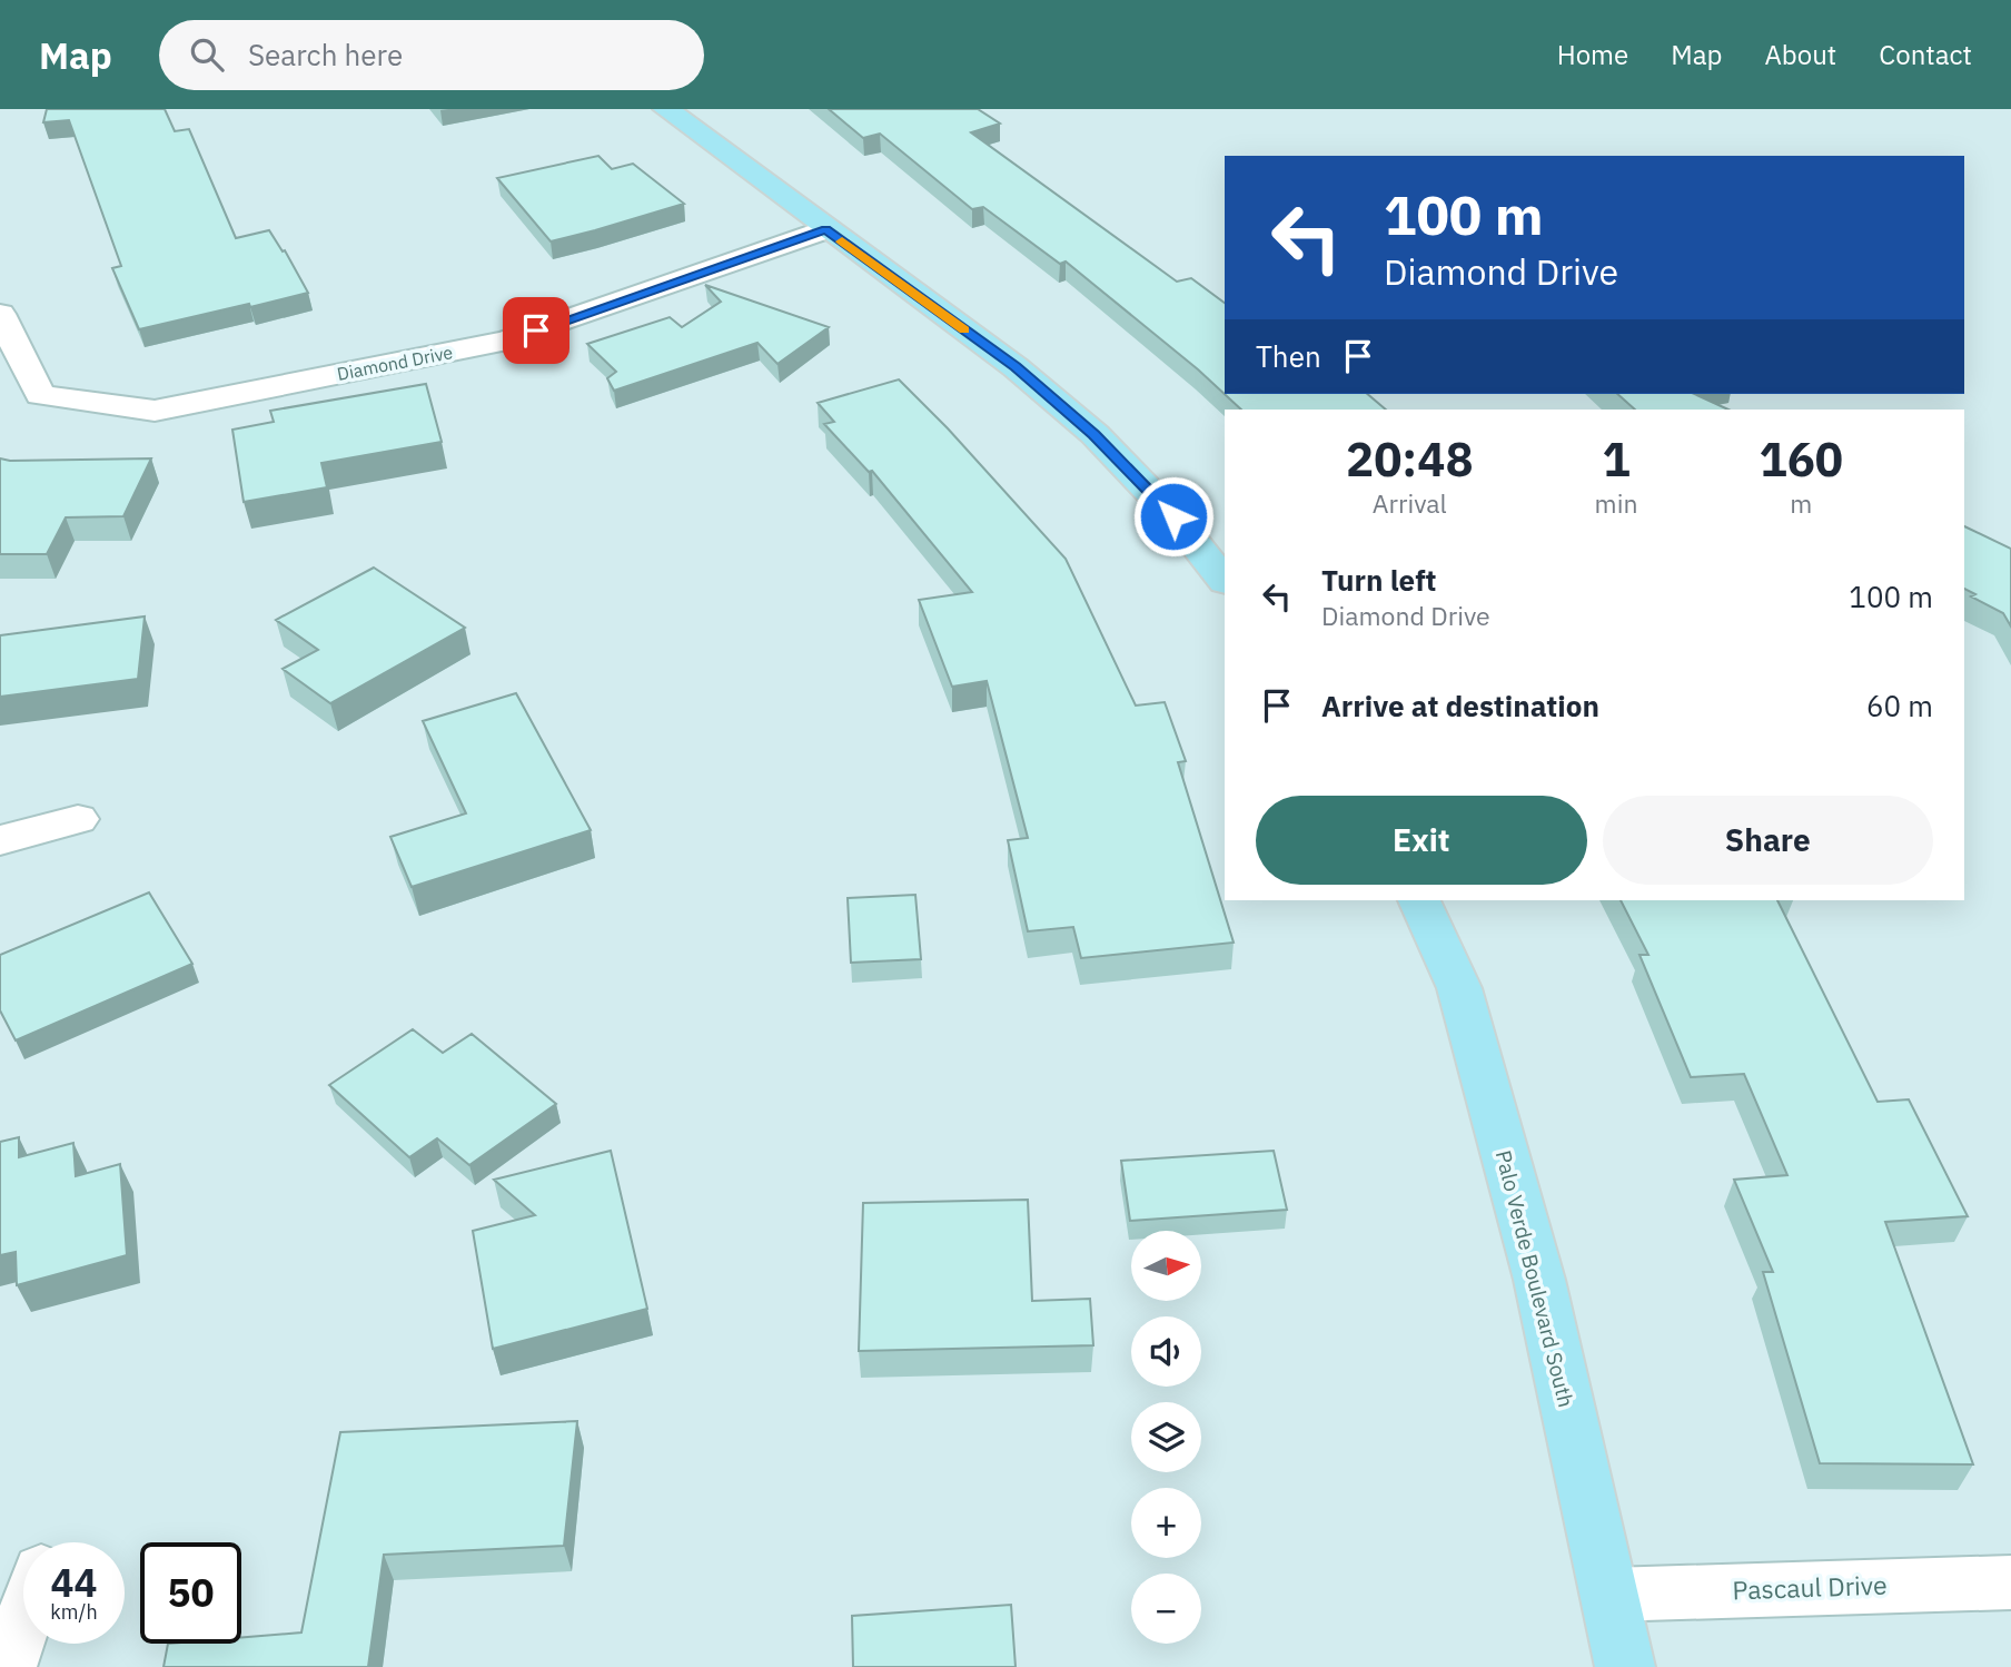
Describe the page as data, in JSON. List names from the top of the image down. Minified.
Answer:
{"streets":{"main road":["Palo Verde Boulevard South"],"street":["Diamond Drive","Pascaul Drive"]},"crossings":[["Palo Verde Boulevard South","Pascaul Drive"]],"north":"right","page":{"header":"Map","search":"Search here","nav":["Home","Map","About","Contact"],"turn":["100 m","Diamond Drive"],"then":"Then","eta":["20:48","Arrival","1","min","160","m"],"list":[{"name":"Turn left","note":"Diamond Drive","value":"100 m"},{"name":"Arrive at destination","value":"60 m"}],"buttons":["Exit","Share"],"map_buttons":["+","−"],"speed":"44 km/h","limit":"50"}}
